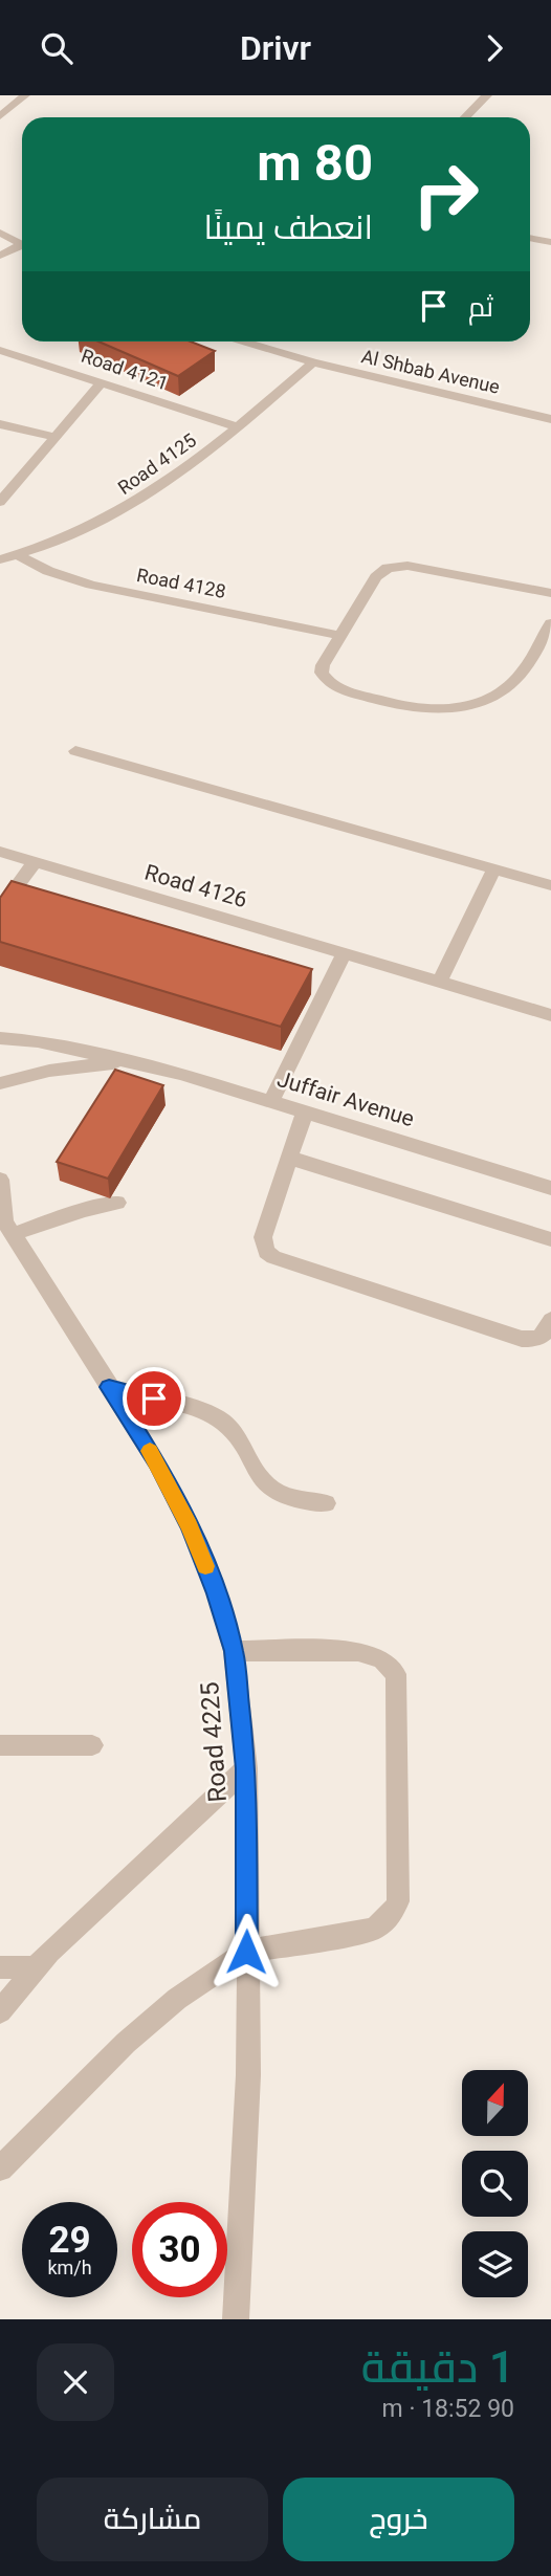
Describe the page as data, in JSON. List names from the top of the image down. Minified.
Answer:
{"streets":{"street":["Road 4121","Al Shbab Avenue","Road 4125","Road 4128","Road 4126","Juffair Avenue","Road 4225"]},"crossings":[["Road 4121","Road 4125"],["Al Shbab Avenue","Road 4125"],["Road 4125","Road 4128"]],"north":"top","page":{"header":"Drivr","turn":["80 m","انعطف يمينًا"],"then":"ثم","speed":"29 km/h","limit":"30","heading":["1 دقيقة","90 m · 18:52"],"buttons":["خروج","مشاركة"]}}
